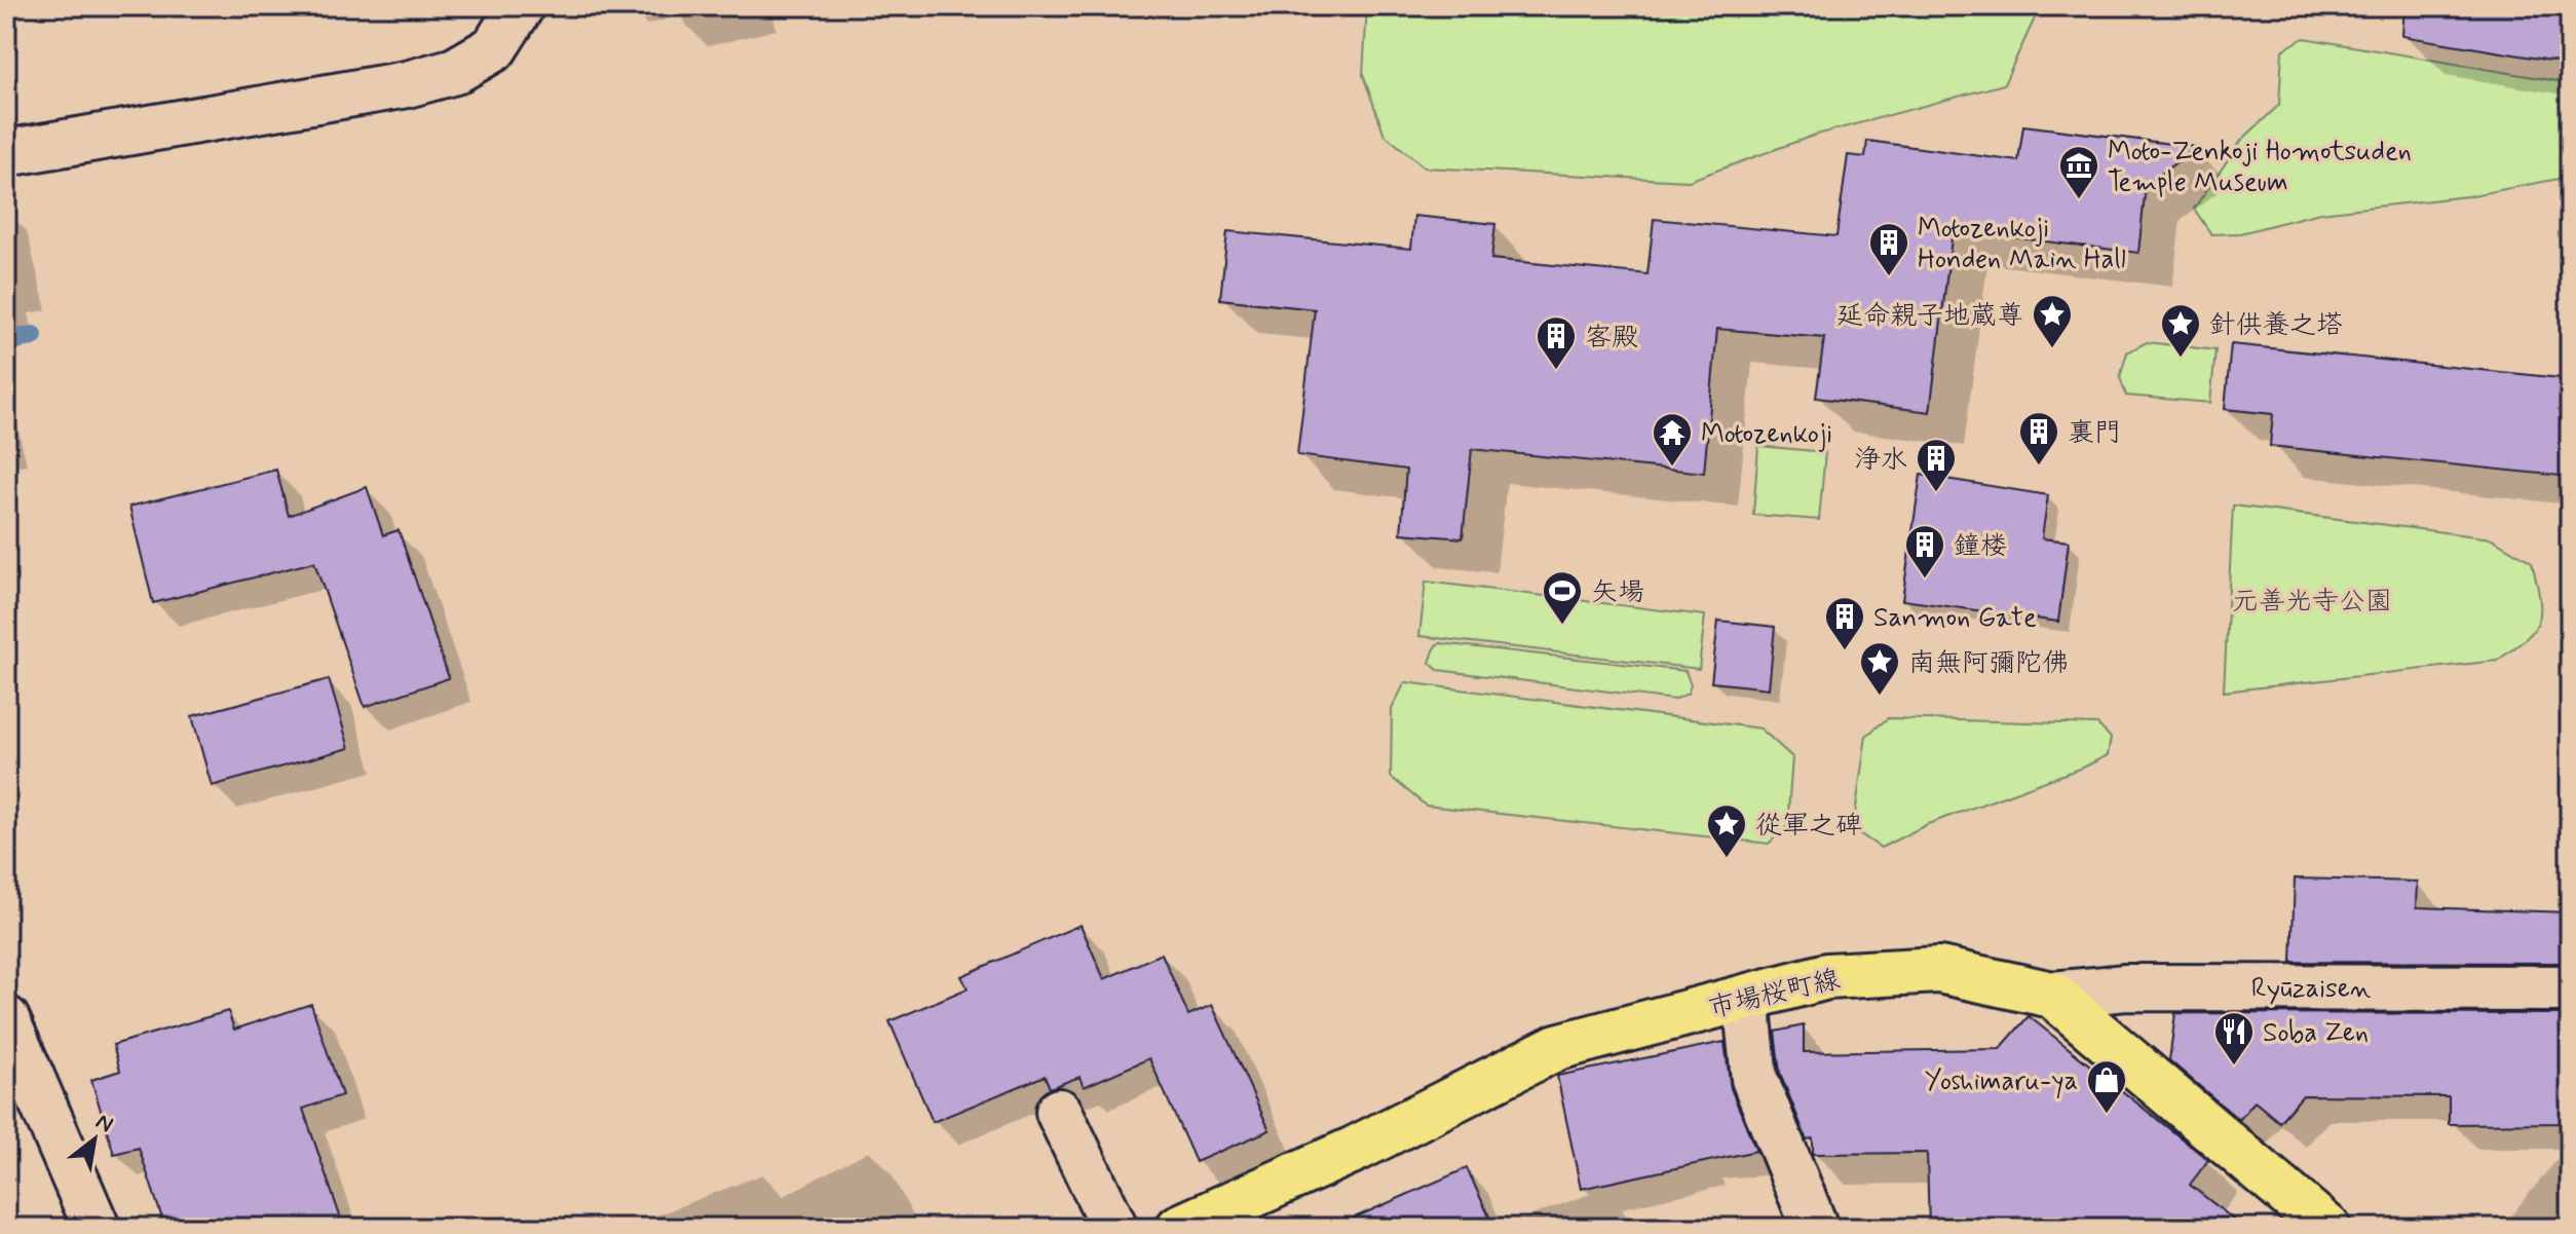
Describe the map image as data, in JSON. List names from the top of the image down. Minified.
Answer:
{"streets":{"main road":["市場桜町線"],"street":["Ryūzaisen"]},"crossings":[["Ryūzaisen","市場桜町線"]],"parks":["元善光寺公園"],"places":{"museum":["Moto-Zenkoji Homotsuden Temple Museum"],"building":["Motozenkoji Honden Main Hall","客殿","裏門","浄水","鐘楼","Sanmon Gate"],"place":["延命親子地蔵尊","針供養之塔","南無阿彌陀佛","從軍之碑"],"temple":["Motozenkoji"],"sports":["矢場"],"restaurant":["Soba Zen"],"shop":["Yoshimaru-ya"]},"north":"top right"}
